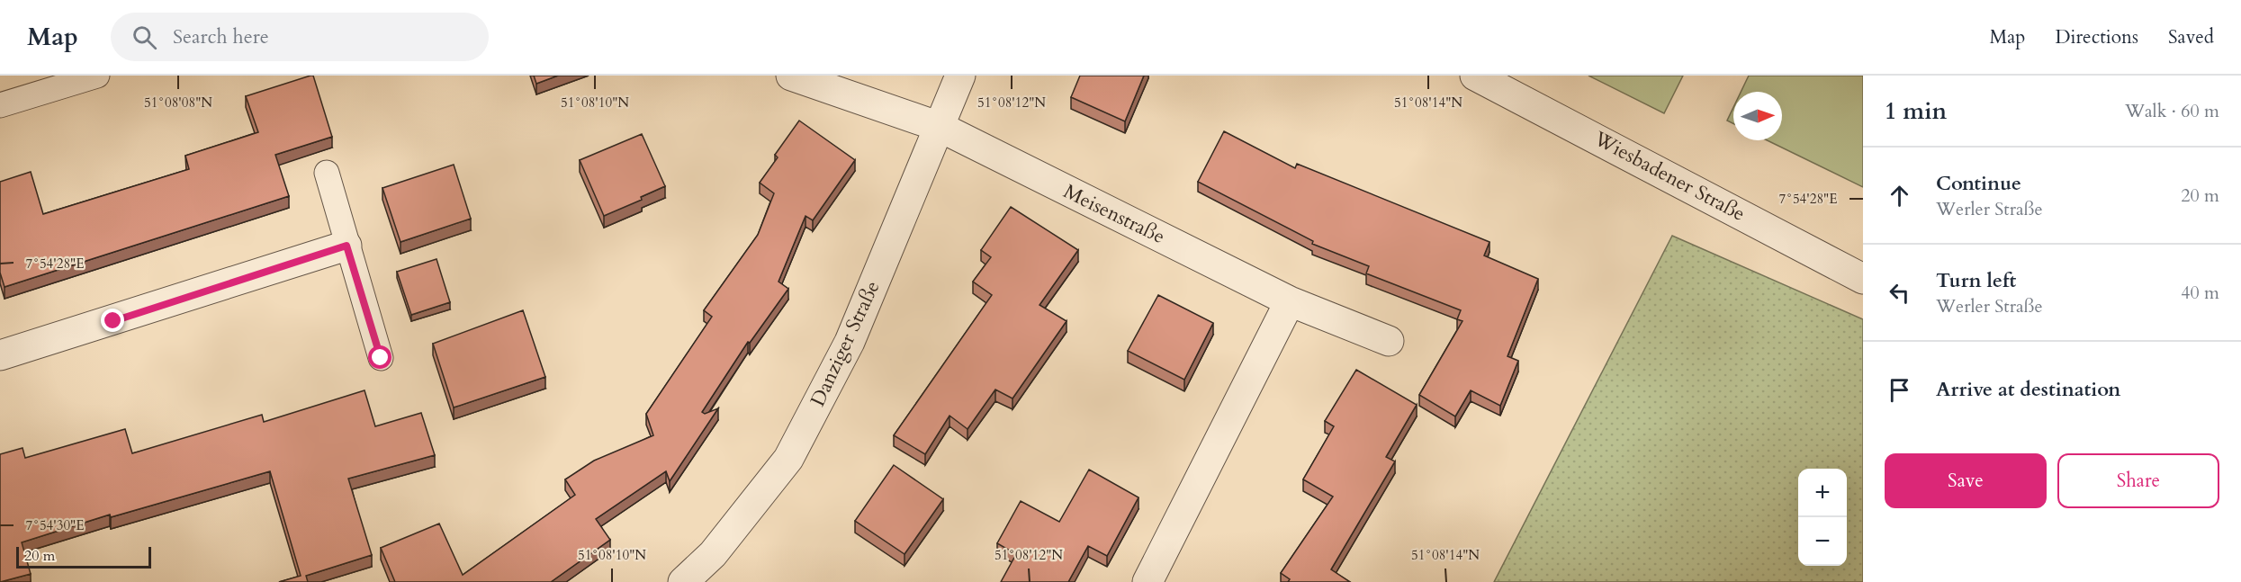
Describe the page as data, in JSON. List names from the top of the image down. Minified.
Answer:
{"streets":{"street":["Wiesbadener Straße","Meisenstraße","Danziger Straße"]},"crossings":[["Meisenstraße","Danziger Straße"]],"scale_bar":"20 m","north":"right","page":{"header":"Map","search":"Search here","nav":["Map","Directions","Saved"],"heading":["1 min","Walk · 60 m"],"list":[["Continue","Werler Straße","20 m"],["Turn left","Werler Straße","40 m"],"Arrive at destination"],"buttons":["Save","Share"],"map_buttons":["+","−"],"scale":"20 m"},"coordinates":["51°08'08\"N","51°08'10\"N","51°08'12\"N","51°08'14\"N","7°54'28\"E","7°54'30\"E"]}
